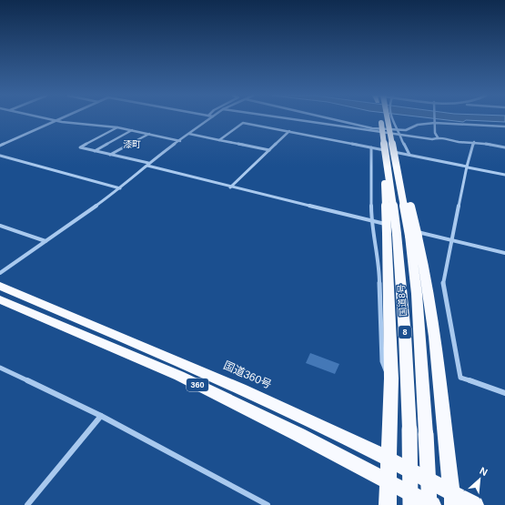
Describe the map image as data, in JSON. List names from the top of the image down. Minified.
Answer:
{"streets":{"highway":["国道8号","8","国道360号","360"]},"crossings":[["国道8号","360"]],"districts":["漆町"],"north":"top right"}
